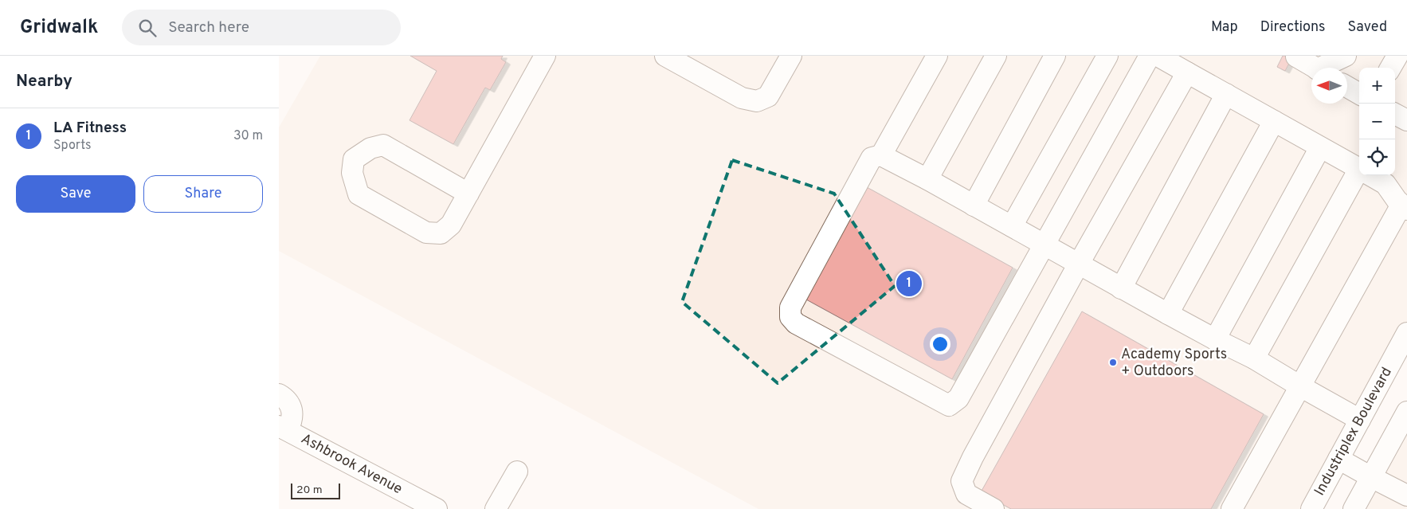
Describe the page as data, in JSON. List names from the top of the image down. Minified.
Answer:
{"streets":{"street":["Industriplex Boulevard","Ashbrook Avenue"]},"places":["Academy Sports + Outdoors"],"scale_bar":"20 m","north":"left","page":{"header":"Gridwalk","search":"Search here","nav":["Map","Directions","Saved"],"heading":"Nearby","map_buttons":["+","−"],"list":[{"mark":"1","name":"LA Fitness","note":"Sports","value":"30 m"}],"buttons":["Save","Share"],"pins":"1","scale":"20 m"}}
